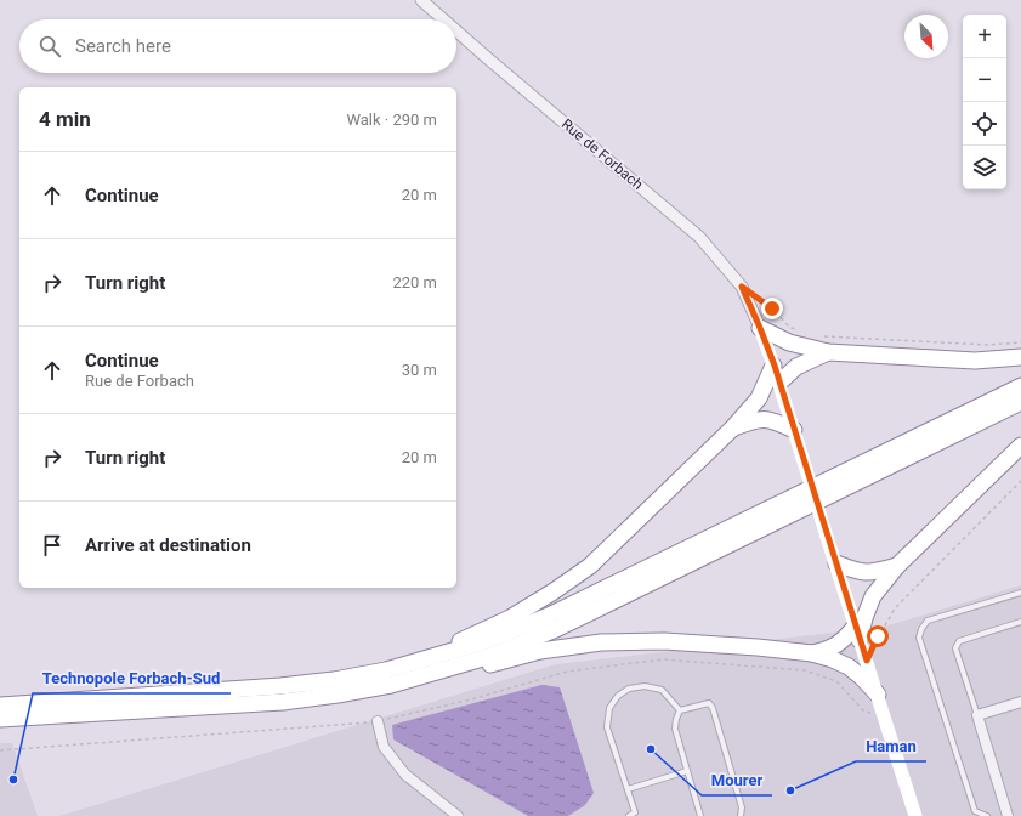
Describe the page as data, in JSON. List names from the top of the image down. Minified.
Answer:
{"streets":{"street":["Rue de Forbach"]},"places":["Mourer","Technopole Forbach-Sud","Haman"],"north":"bottom right","page":{"map_buttons":["+","−"],"search":"Search here","heading":["4 min","Walk · 290 m"],"list":[["Continue","20 m"],["Turn right","220 m"],["Continue","Rue de Forbach","30 m"],["Turn right","20 m"],"Arrive at destination"]}}
